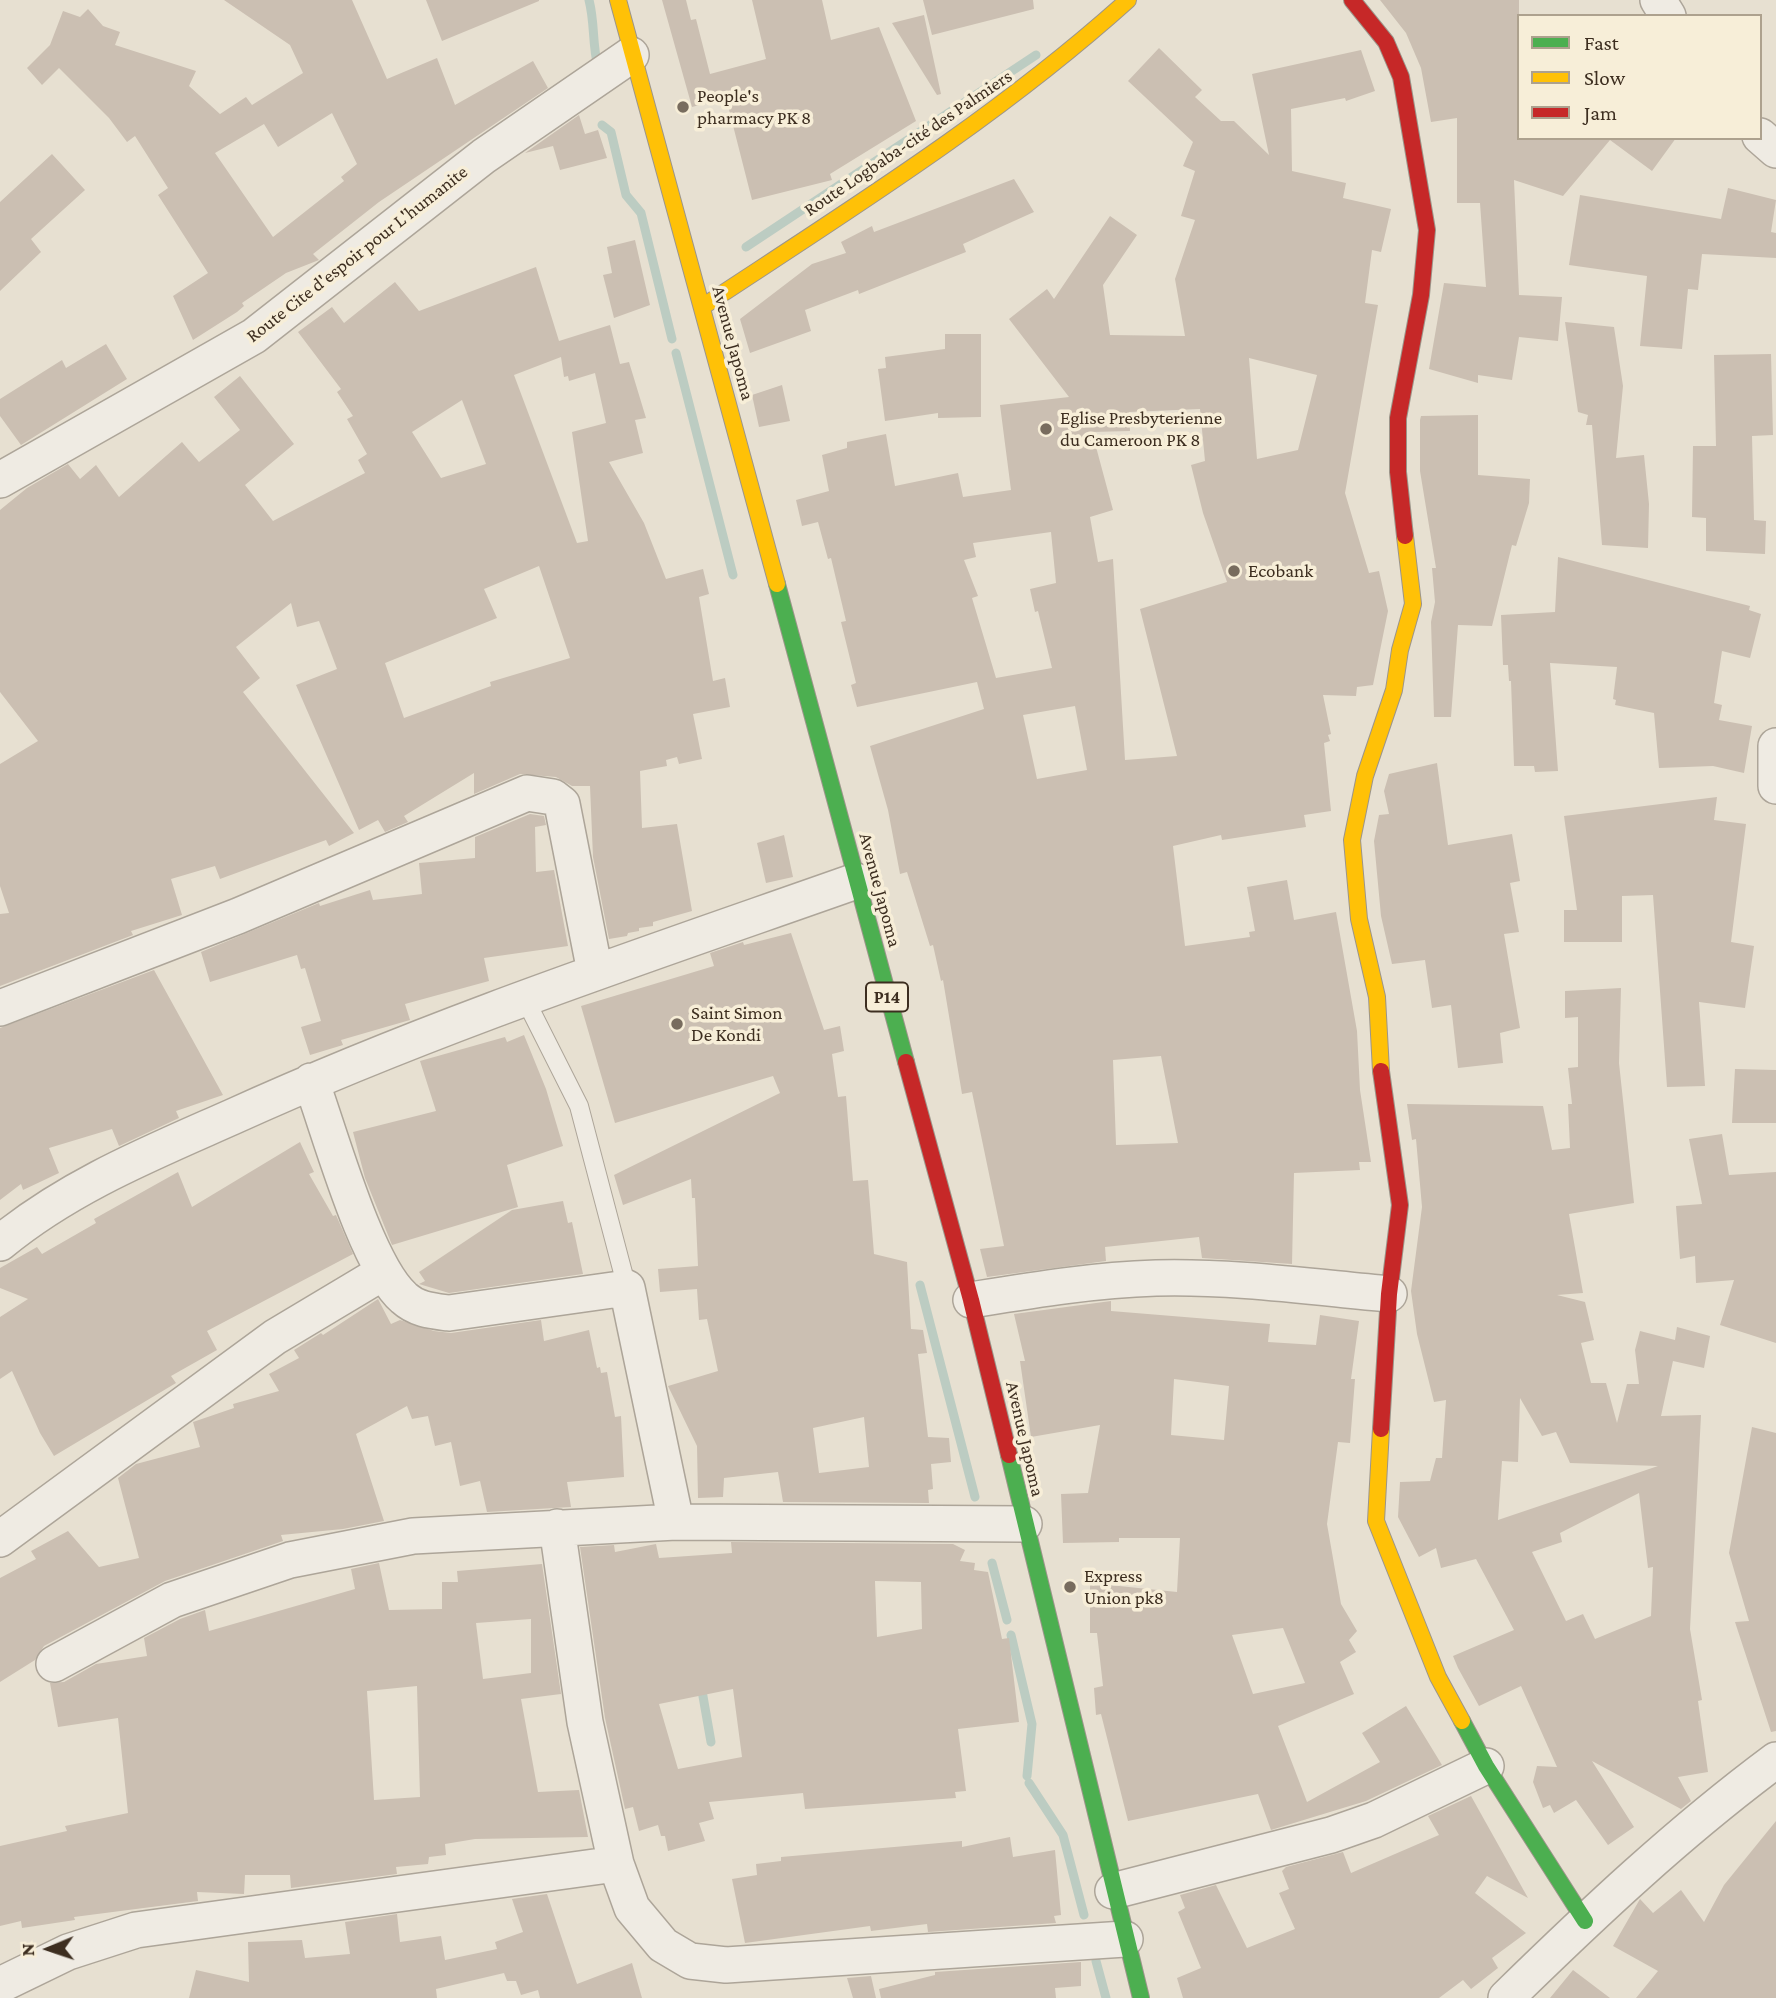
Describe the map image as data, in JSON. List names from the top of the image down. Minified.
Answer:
{"streets":{"main road":["Route Logbaba-cité des Palmiers","Avenue Japoma","P14"],"street":["Route Cite d'espoir pour L'humanite"]},"crossings":[["Route Logbaba-cité des Palmiers","Avenue Japoma"],["Route Cite d'espoir pour L'humanite","Avenue Japoma"]],"places":["People's pharmacy PK 8","Eglise Presbyterienne du Cameroon PK 8","Ecobank","Saint Simon De Kondi","Express Union pk8"],"legend":["Fast","Slow","Jam"],"north":"left"}
